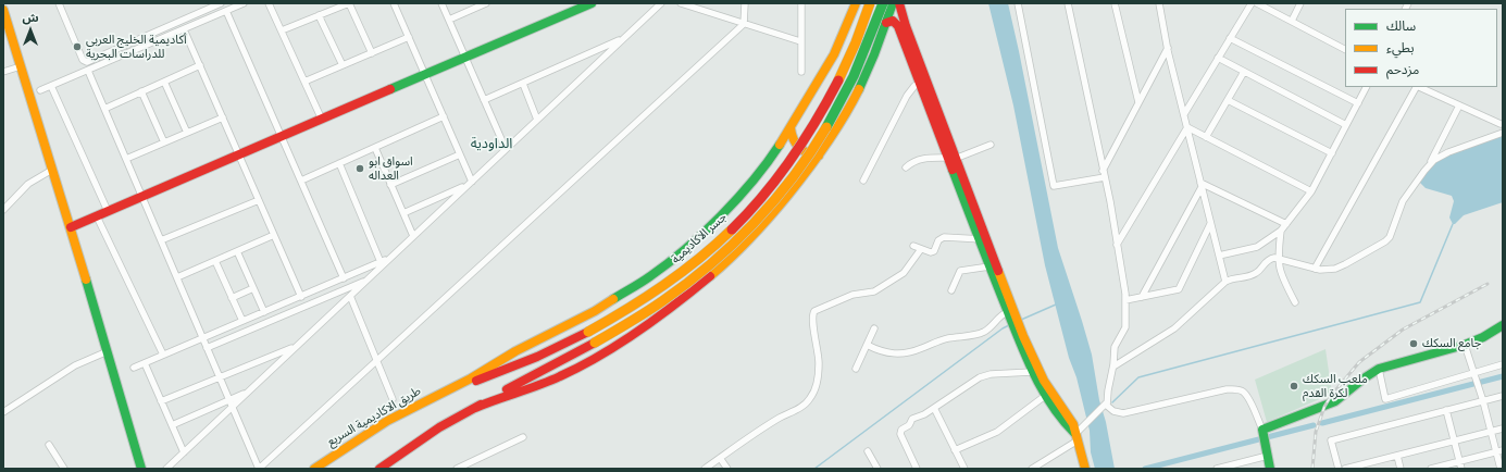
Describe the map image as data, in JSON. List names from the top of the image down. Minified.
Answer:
{"streets":{"main road":["جسر الاكاديمية","طريق الاكاديمية السريع"]},"crossings":[["جسر الاكاديمية","طريق الاكاديمية السريع"]],"districts":["الداودية"],"places":["أكاديمية الخليج العربي للدراسات البحرية","اسواق ابو العداله","جامع السكك","ملعب السكك لكرة القدم"],"legend":["سالك","بطيء","مزدحم"],"north":"top"}
